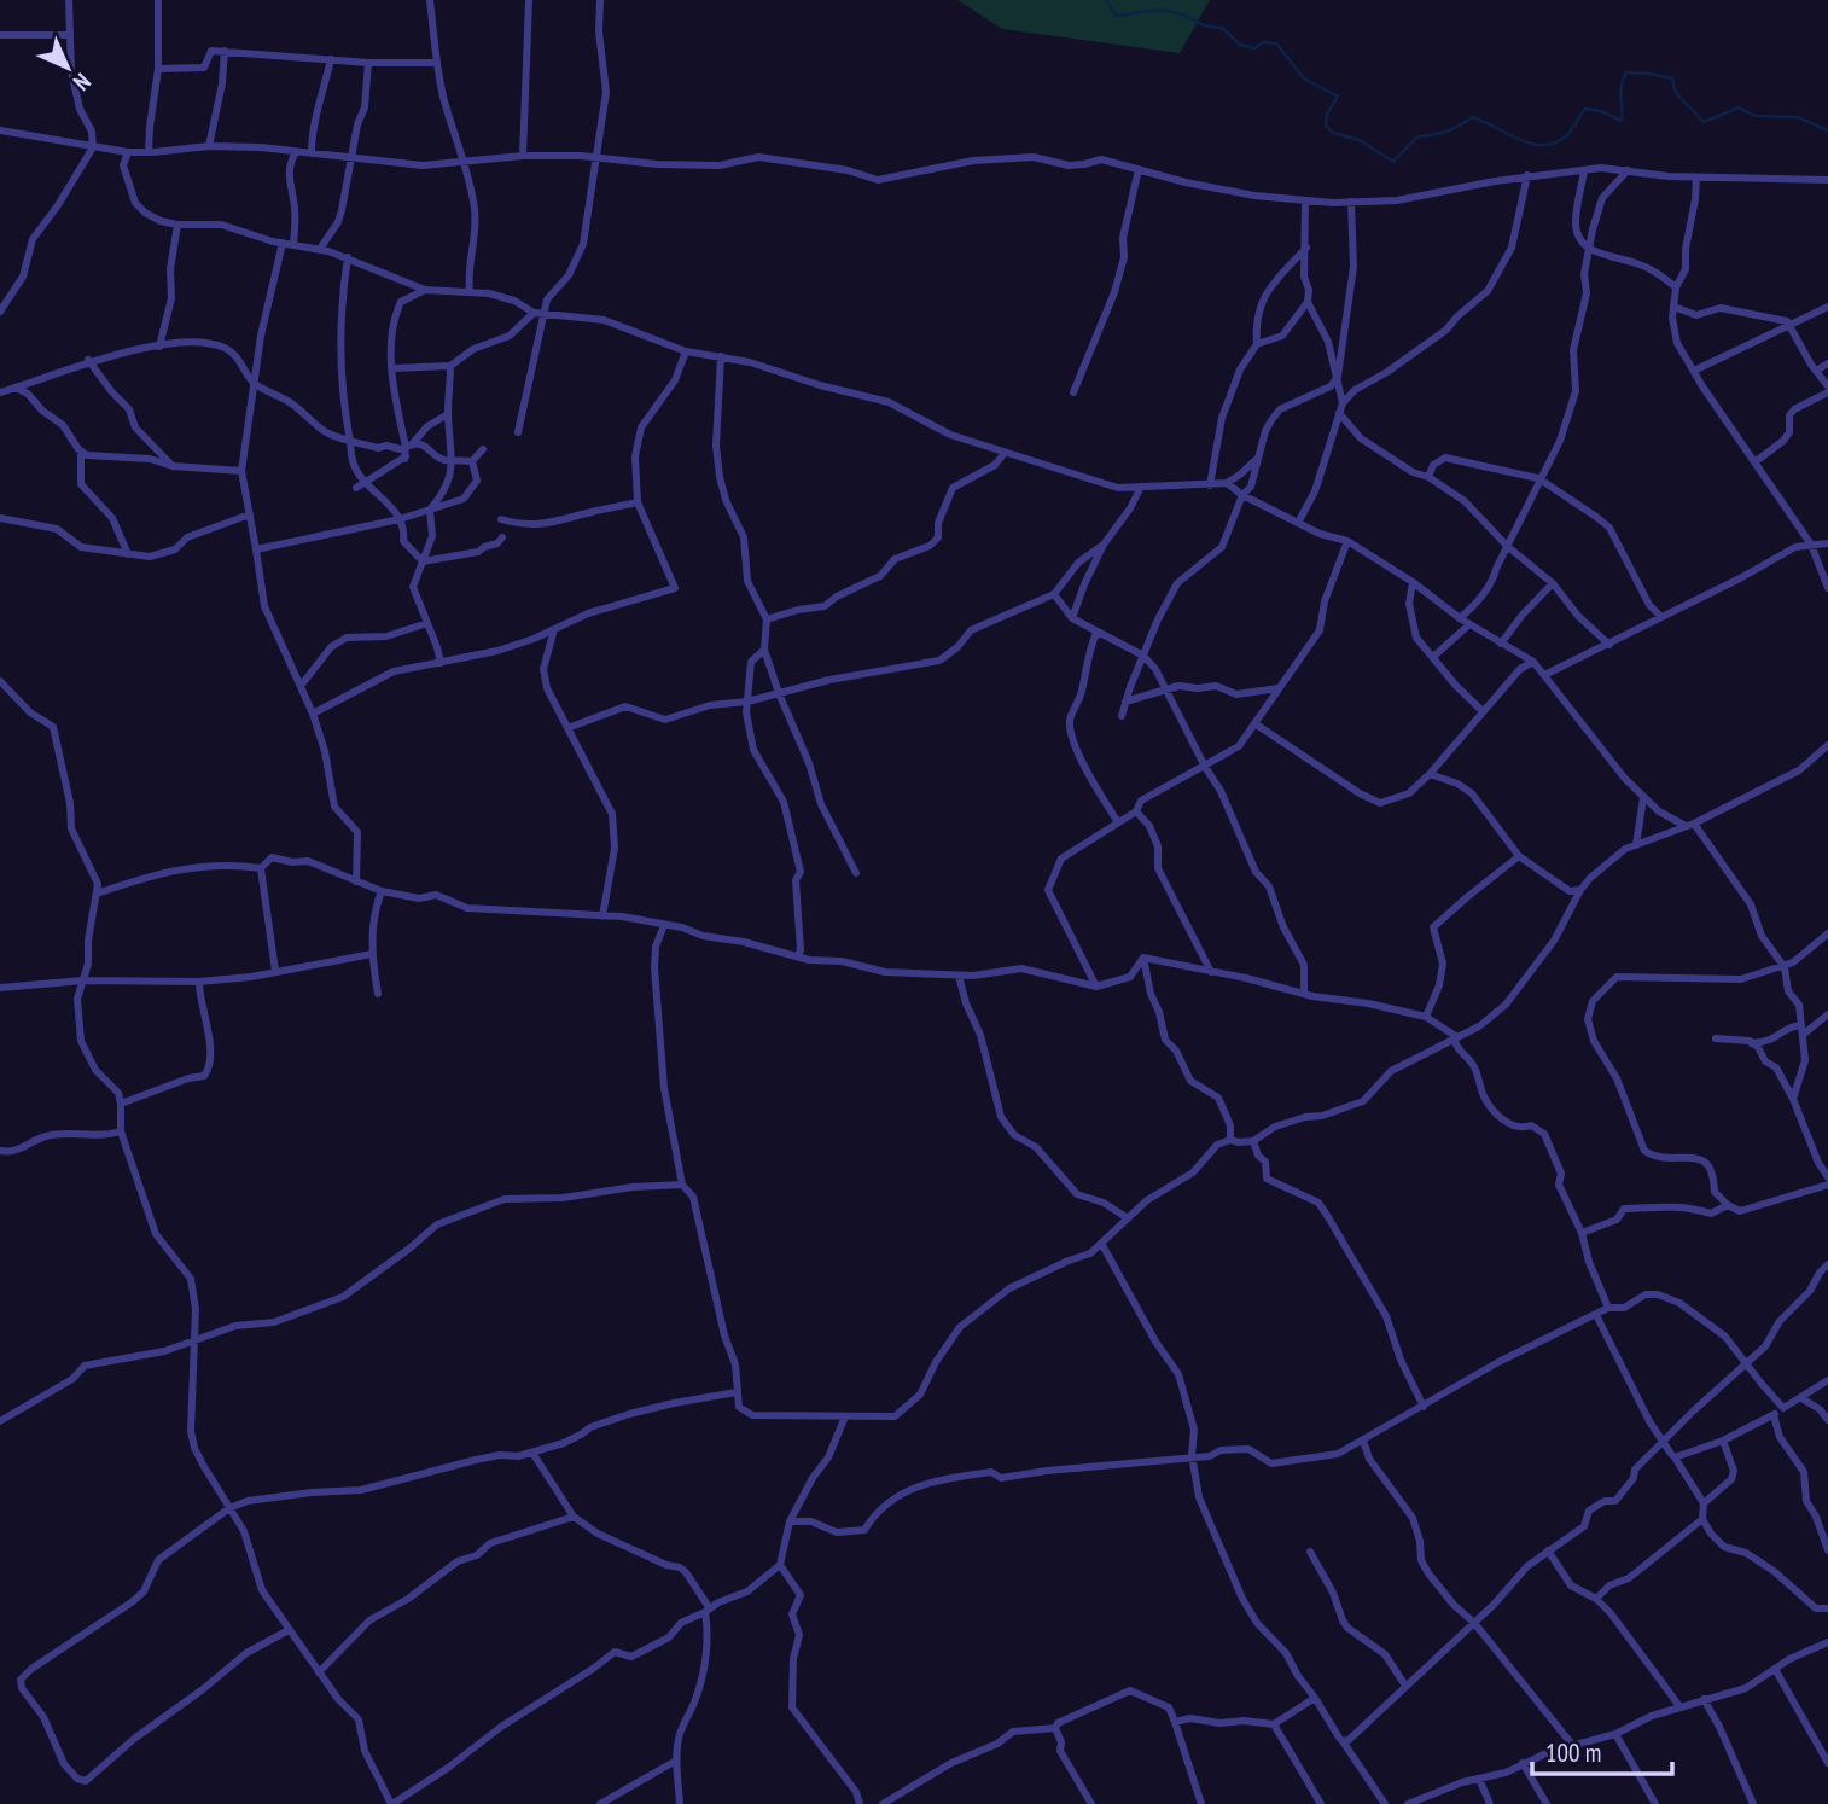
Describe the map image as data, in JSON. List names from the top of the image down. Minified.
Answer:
{"scale_bar":"100 m","north":"bottom right"}
